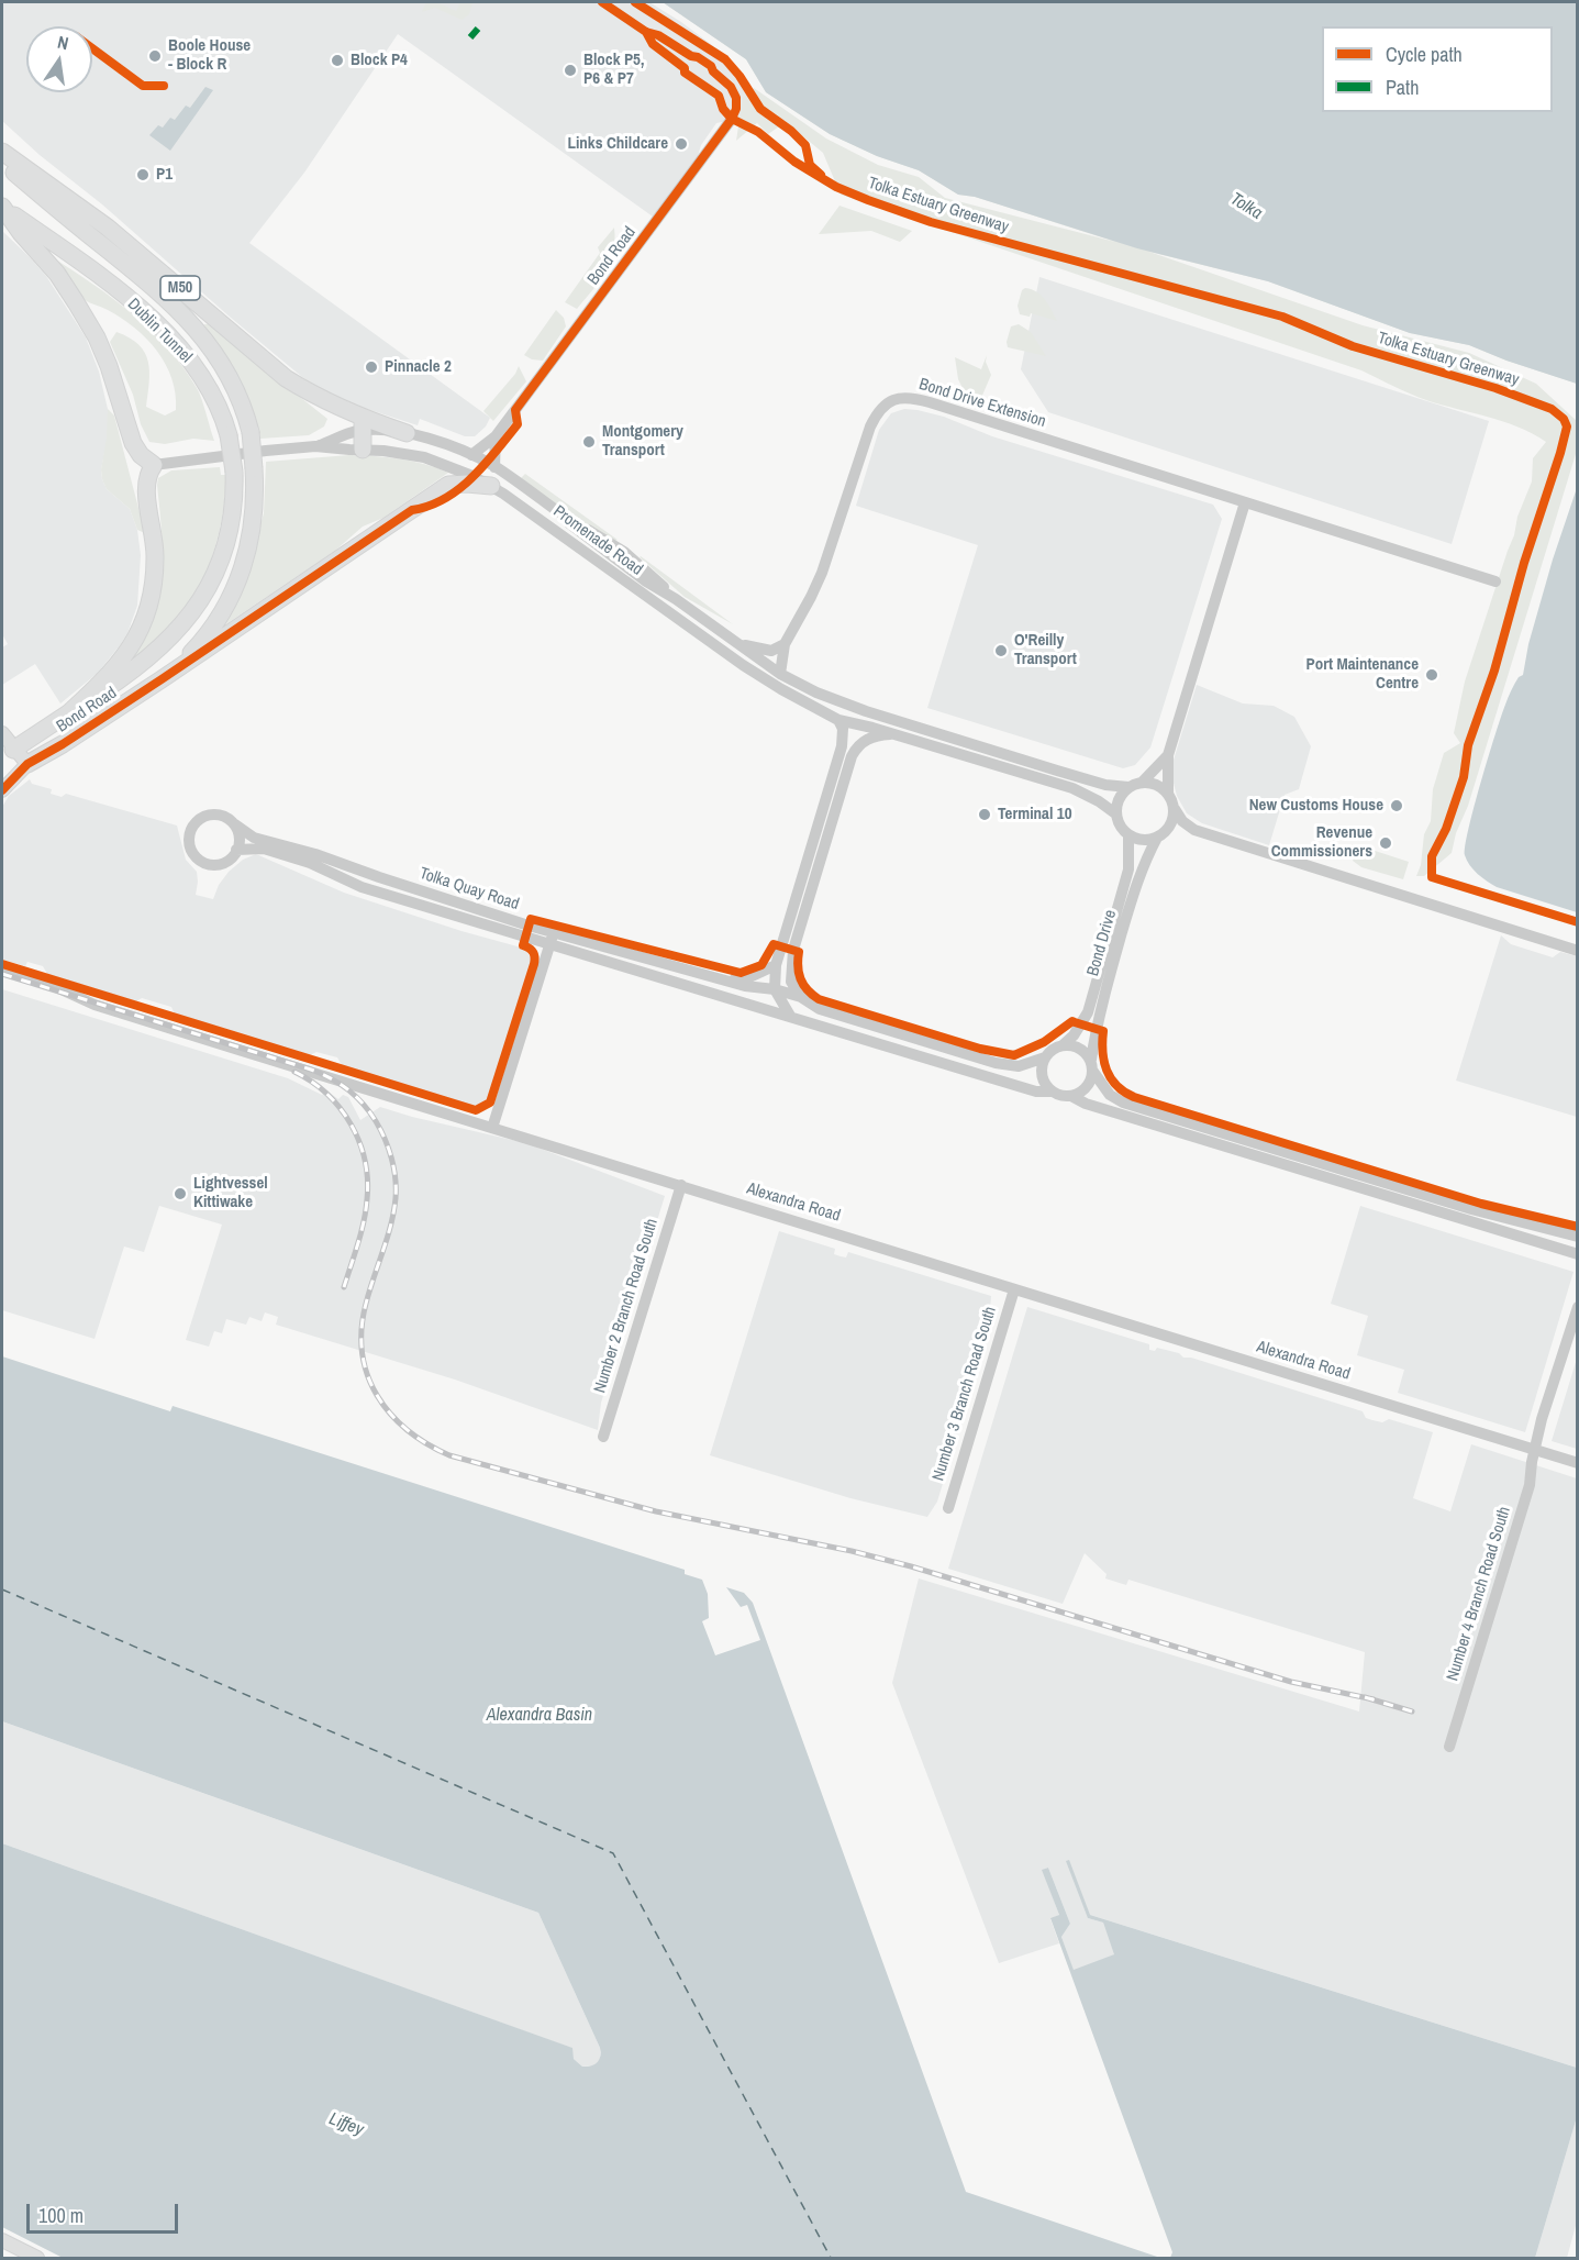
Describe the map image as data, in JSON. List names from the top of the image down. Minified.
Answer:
{"streets":{"highway":["Bond Road","M50","Dublin Tunnel"],"street":["Bond Drive Extension","Promenade Road","Tolka Quay Road","Bond Drive","Alexandra Road","Number 2 Branch Road South","Number 3 Branch Road South","Number 4 Branch Road South"],"cycle path":["Tolka Estuary Greenway"]},"crossings":[["Bond Road","Dublin Tunnel"],["Bond Road","Promenade Road"],["M50","Dublin Tunnel"],["M50","Promenade Road"],["Bond Drive Extension","Promenade Road"],["Promenade Road","Bond Drive"],["Tolka Quay Road","Bond Drive"],["Alexandra Road","Number 2 Branch Road South"],["Alexandra Road","Number 3 Branch Road South"],["Alexandra Road","Number 4 Branch Road South"]],"water":["Tolka","Alexandra Basin","Liffey"],"places":["Boole House - Block R","Block P4","Block P5, P6 & P7","Links Childcare","P1","Pinnacle 2","Montgomery Transport","O'Reilly Transport","Port Maintenance Centre","New Customs House","Terminal 10","Revenue Commissioners","Lightvessel Kittiwake"],"legend":["Cycle path","Path"],"scale_bar":"100 m","north":"top"}
